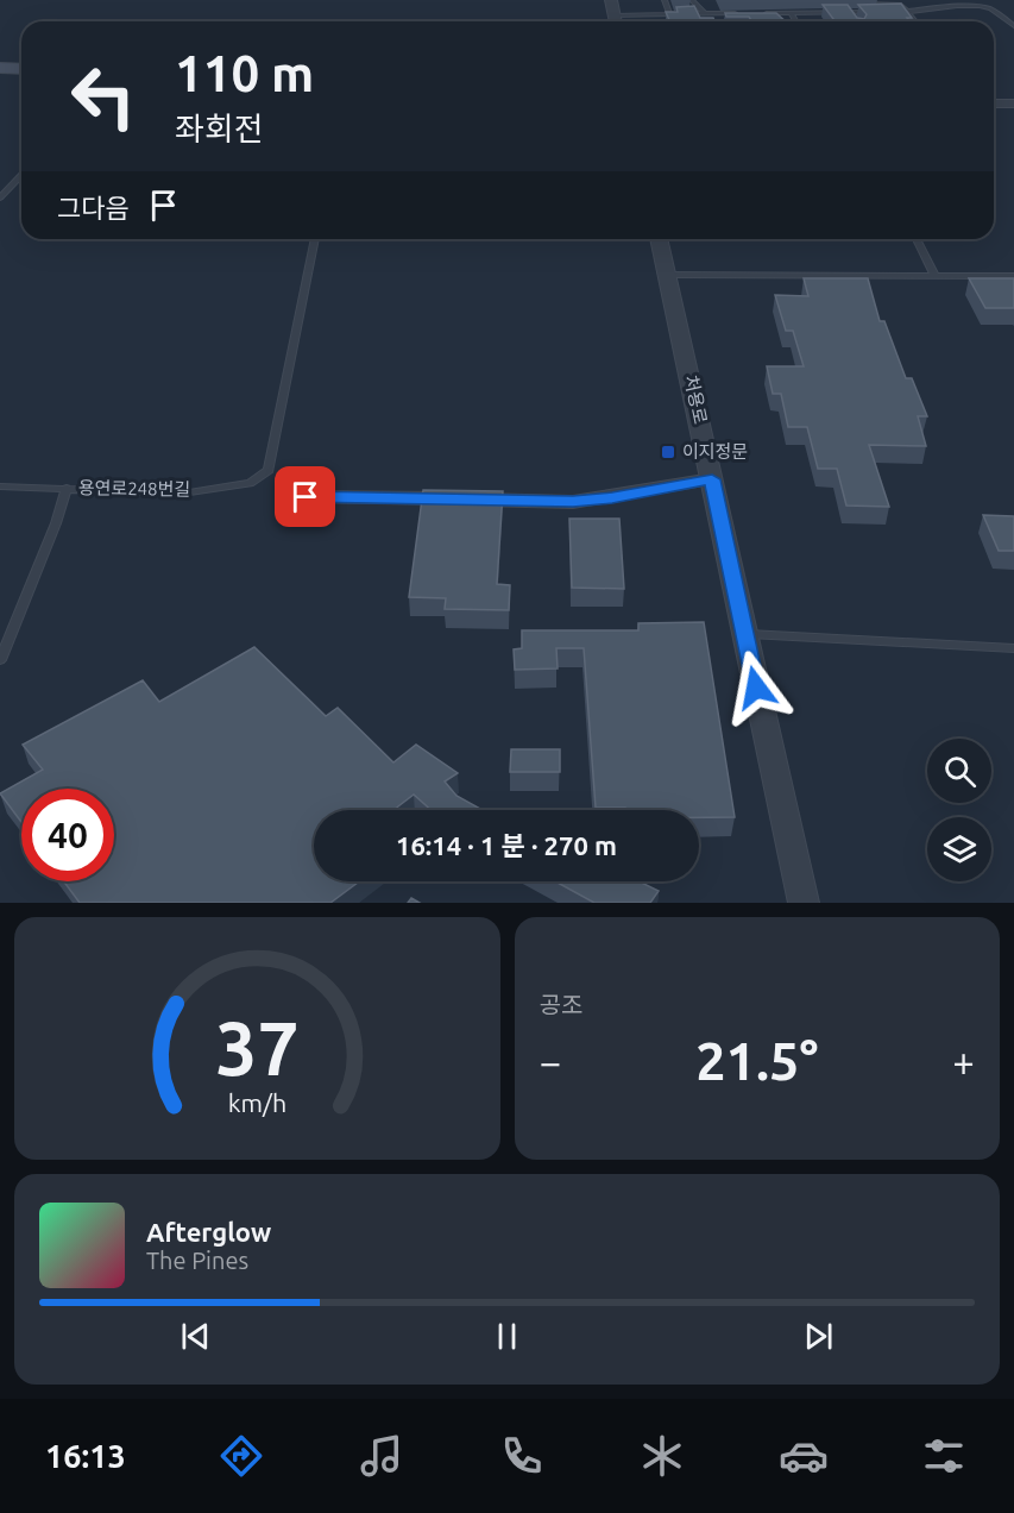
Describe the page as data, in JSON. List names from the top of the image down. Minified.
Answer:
{"streets":{"street":["처용로"],"lane":["용연로248번길"]},"places":{"transit":["이지정문"]},"page":{"turn":["110 m","좌회전"],"then":"그다음","limit":"40","trip":"16:14 · 1 분 · 270 m","tile":"공조","heat":["−","21.5°","+"],"song":["Afterglow","The Pines"],"tabs":"16:13","gauge":["37","km/h"]}}
